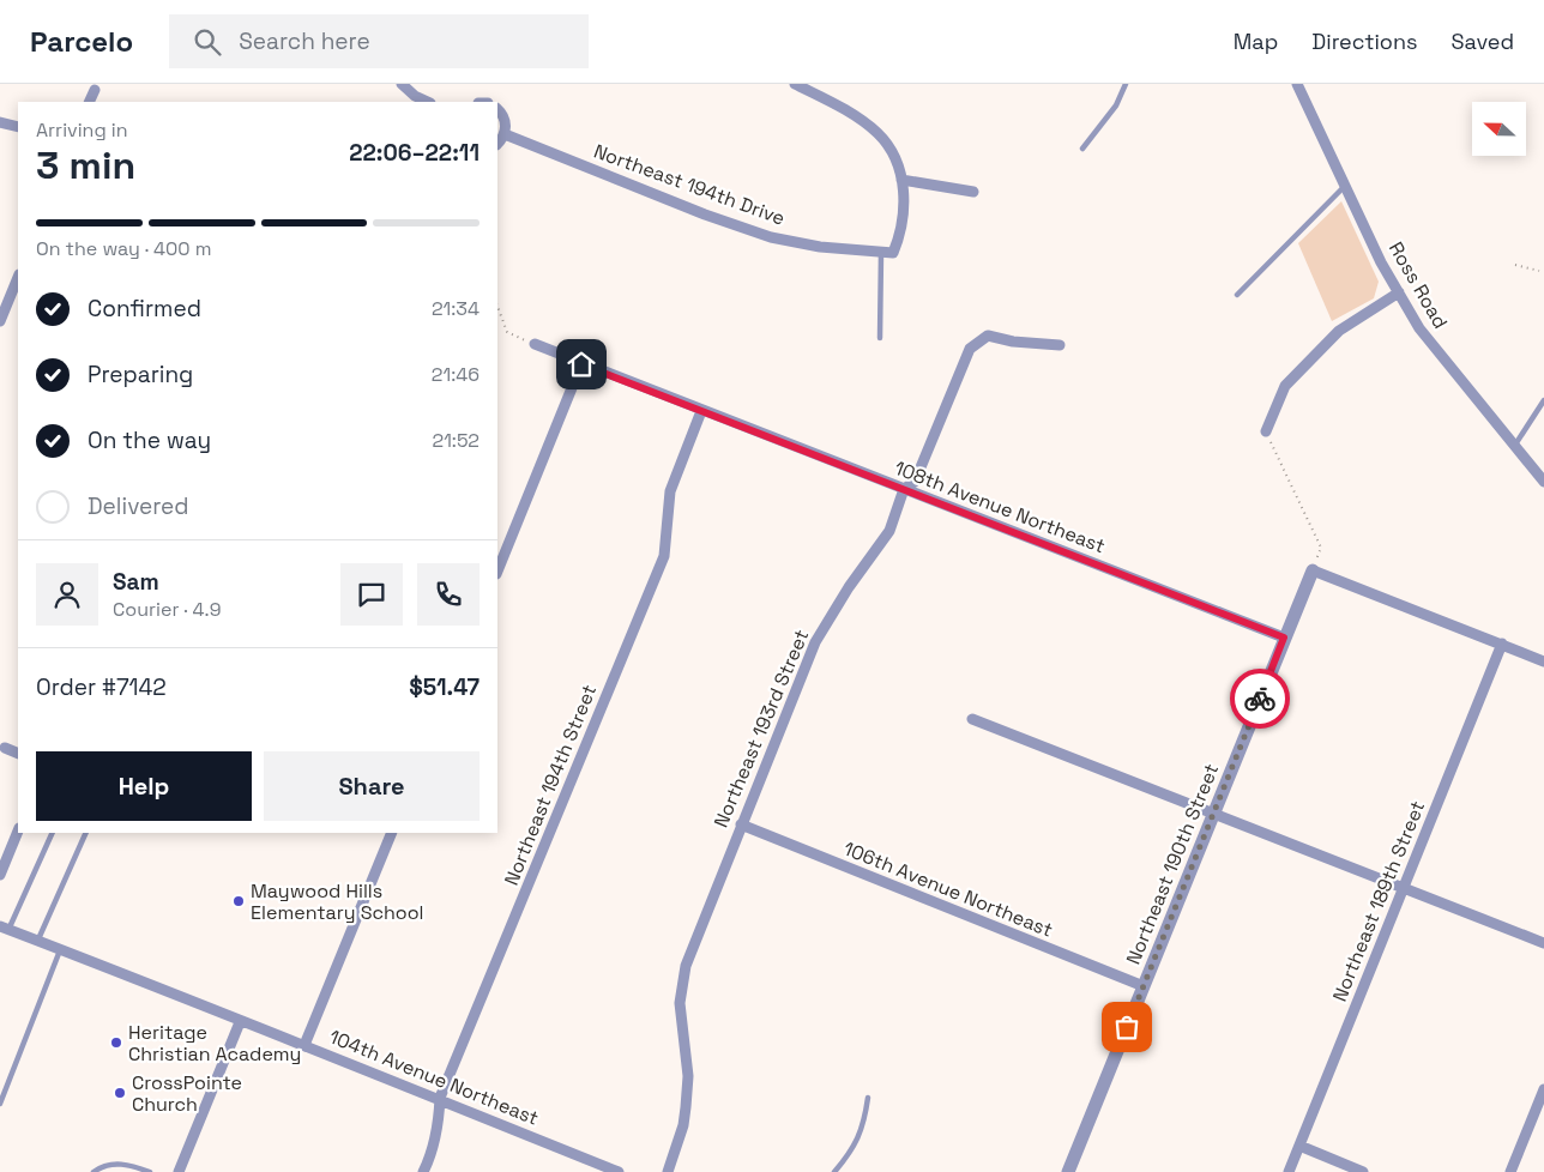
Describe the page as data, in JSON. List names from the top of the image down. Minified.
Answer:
{"streets":{"street":["Northeast 194th Drive","Ross Road","108th Avenue Northeast","Northeast 193rd Street","Northeast 194th Street","Northeast 190th Street","106th Avenue Northeast","Northeast 189th Street","104th Avenue Northeast"]},"crossings":[["108th Avenue Northeast","Northeast 193rd Street"],["108th Avenue Northeast","Northeast 194th Street"],["108th Avenue Northeast","Northeast 190th Street"],["Northeast 193rd Street","106th Avenue Northeast"],["Northeast 194th Street","104th Avenue Northeast"],["Northeast 190th Street","106th Avenue Northeast"]],"places":["Maywood Hills Elementary School","Heritage Christian Academy","CrossPointe Church"],"north":"left","page":{"header":"Parcelo","search":"Search here","nav":["Map","Directions","Saved"],"heading":["3 min","Arriving in","22:06–22:11"],"panel":["Sam","Courier · 4.9","Order #7142","$51.47"],"bar":"On the way · 400 m","list":[["Confirmed","21:34"],["Preparing","21:46"],["On the way","21:52"],"Delivered"],"buttons":["Help","Share"]}}
